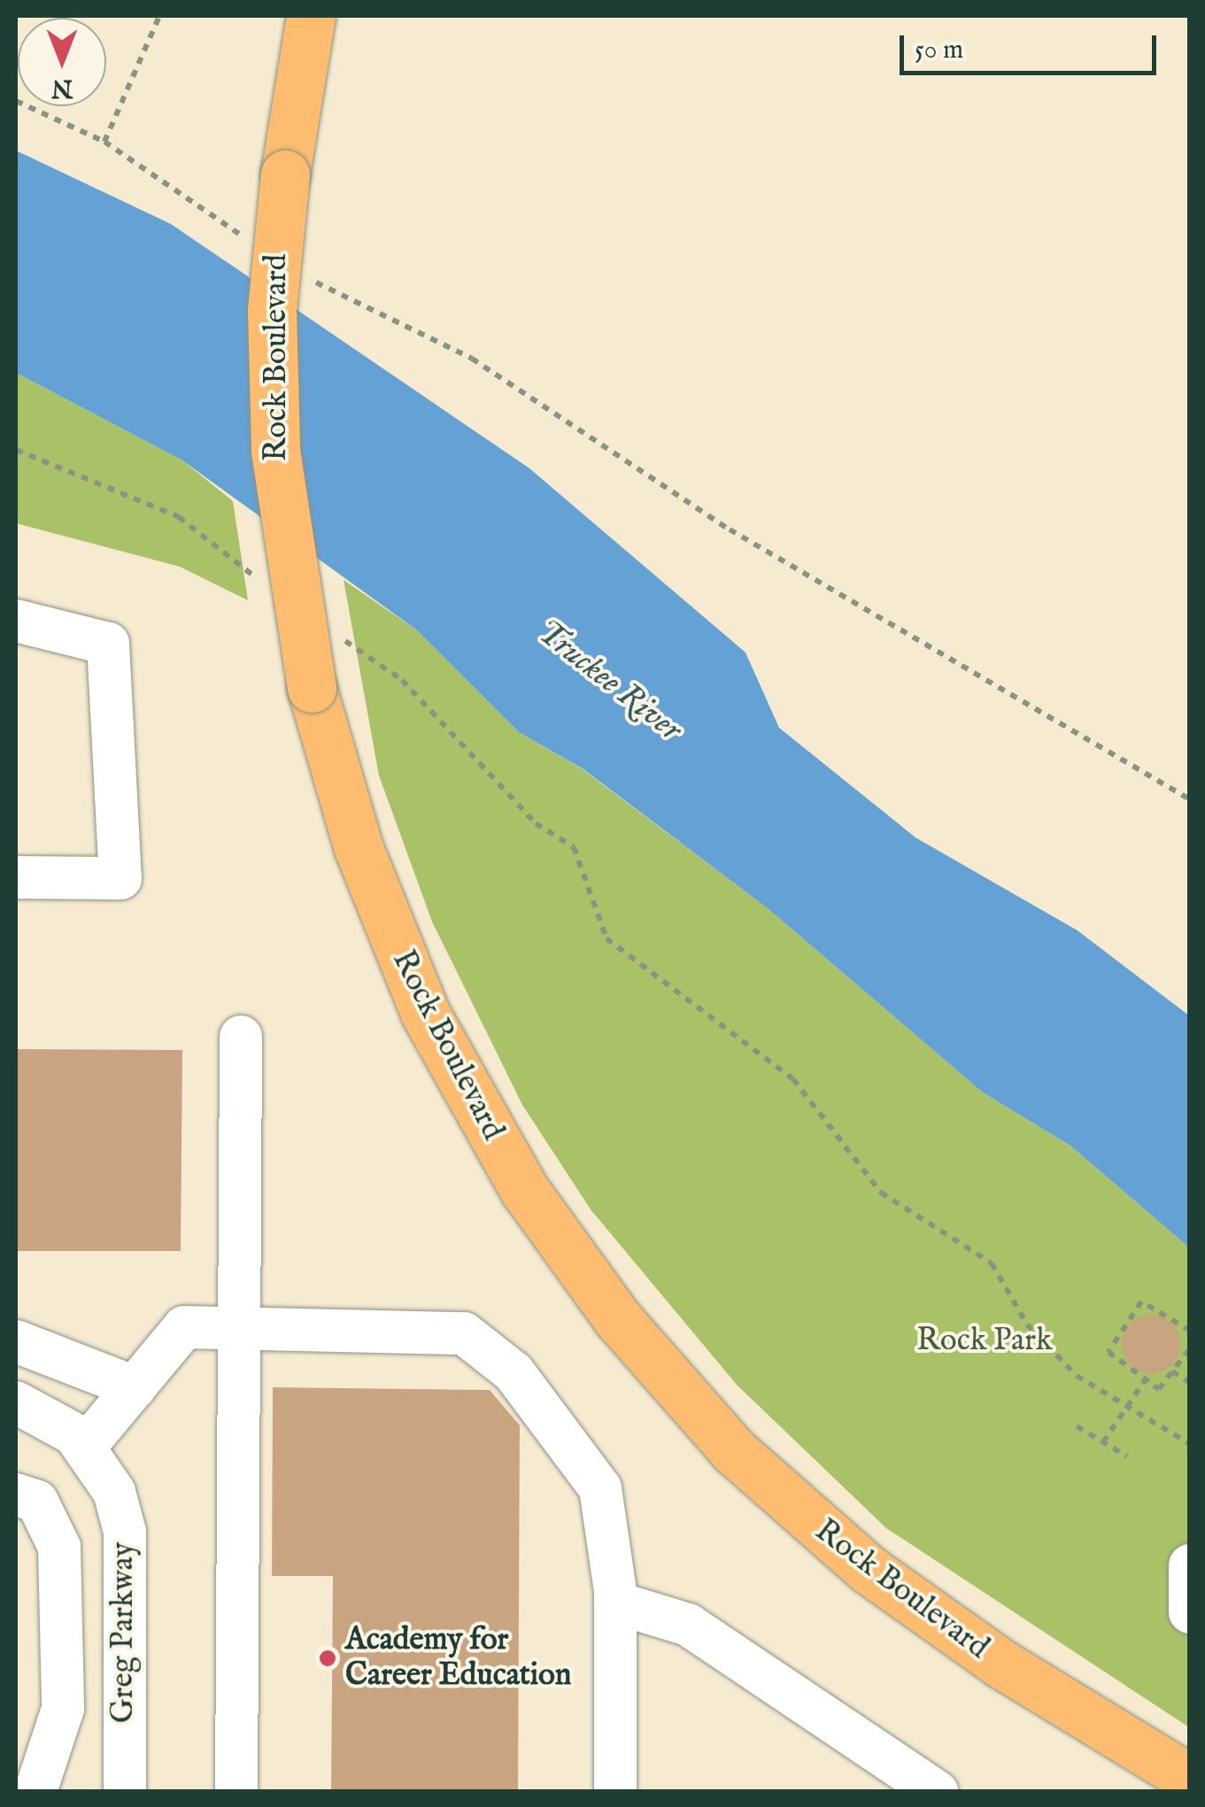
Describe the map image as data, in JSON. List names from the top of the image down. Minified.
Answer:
{"streets":{"main road":["Rock Boulevard"],"street":["Greg Parkway"]},"water":["Truckee River"],"parks":["Rock Park"],"places":["Academy for Career Education"],"scale_bar":"50 m","north":"bottom"}
